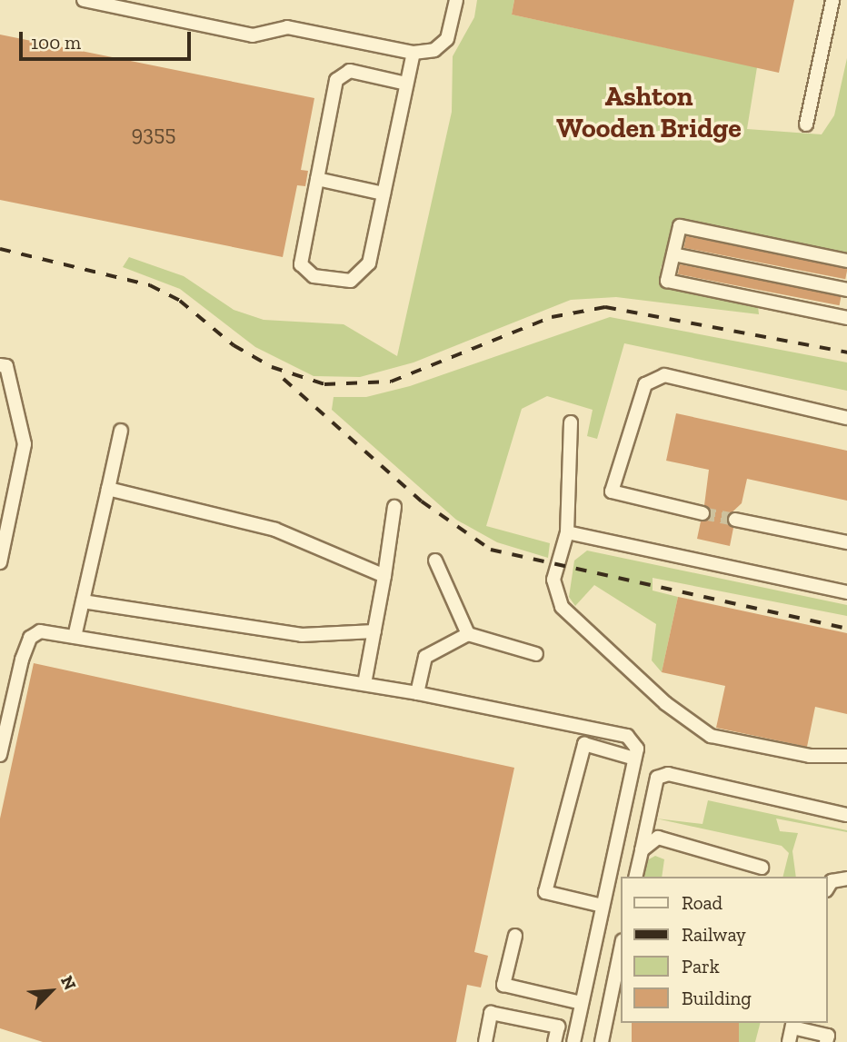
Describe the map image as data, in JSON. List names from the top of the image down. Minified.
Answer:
{"districts":["Ashton Wooden Bridge"],"house_numbers":["9355"],"legend":["Road","Railway","Park","Building"],"scale_bar":"100 m","north":"top right"}
